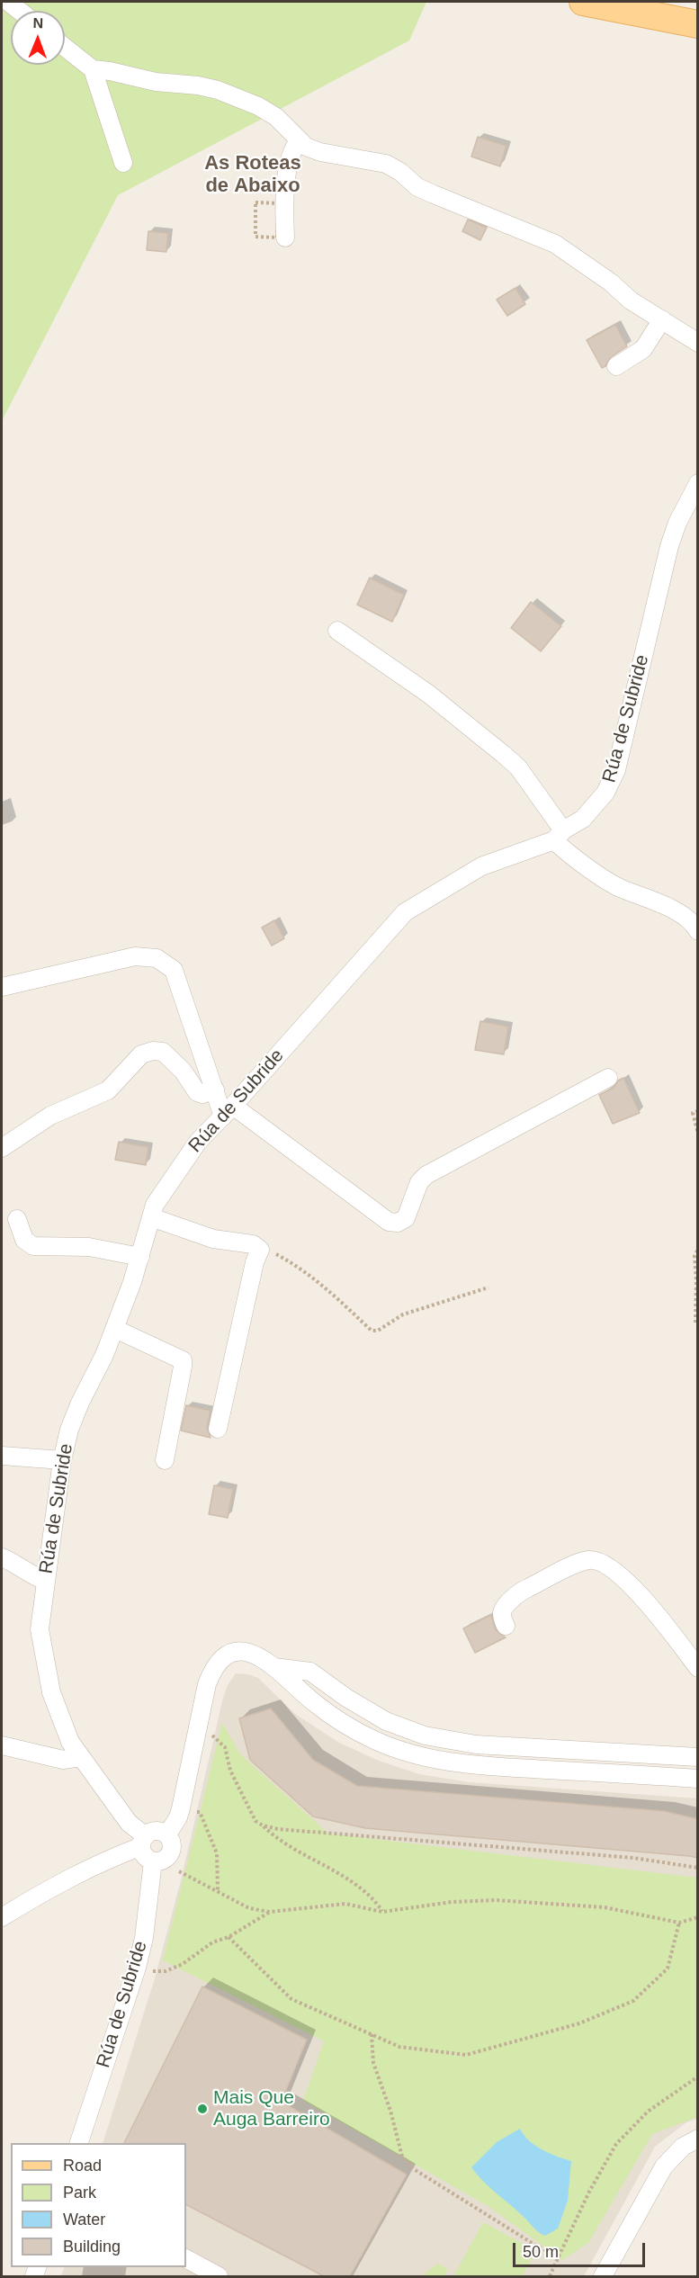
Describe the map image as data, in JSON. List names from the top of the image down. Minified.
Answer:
{"streets":{"street":["Rúa de Subride"]},"districts":["As Roteas de Abaixo"],"places":["Mais Que Auga Barreiro"],"legend":["Road","Park","Water","Building"],"scale_bar":"50 m","north":"top"}
